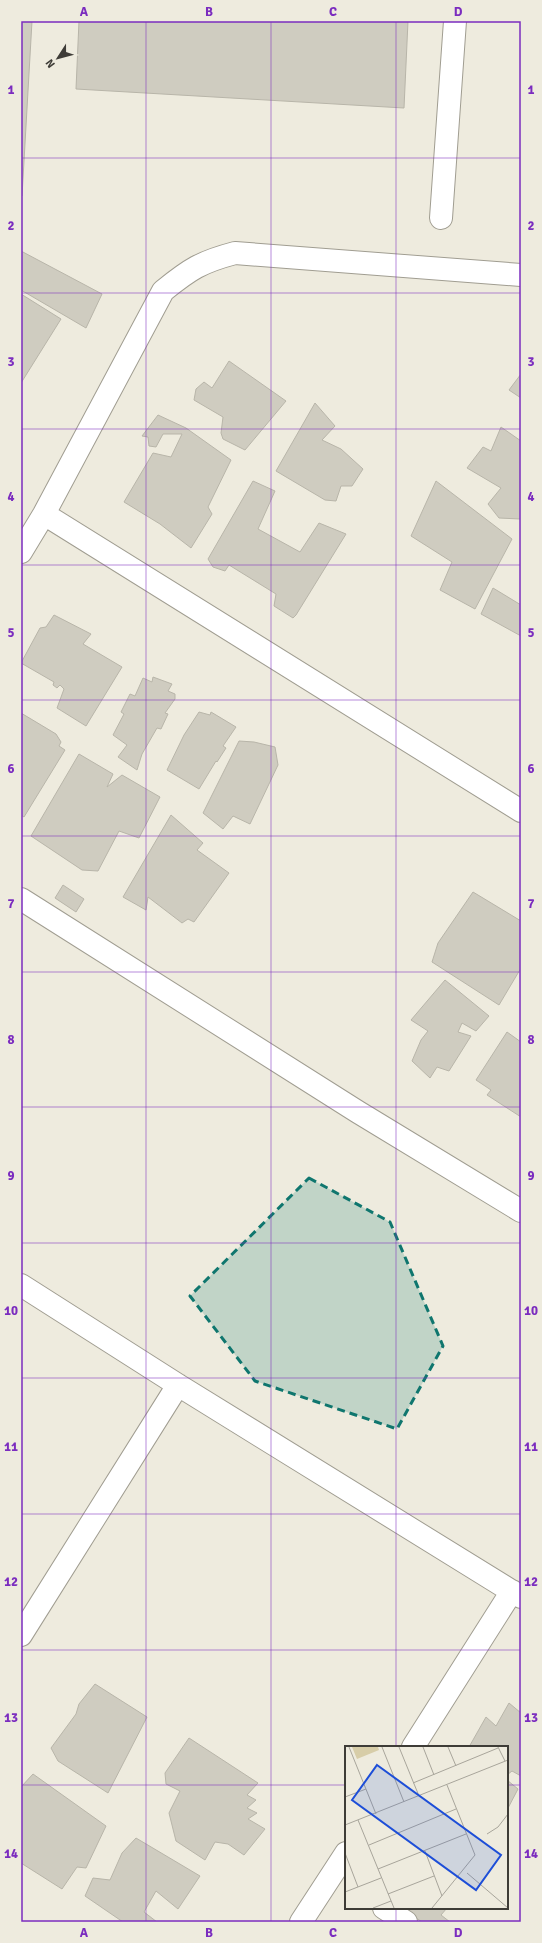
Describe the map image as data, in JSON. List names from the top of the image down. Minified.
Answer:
{"north":"bottom left","grid":{"columns":["A","B","C","D"],"rows":["1","2","3","4","5","6","7","8","9","10","11","12","13","14"]}}
